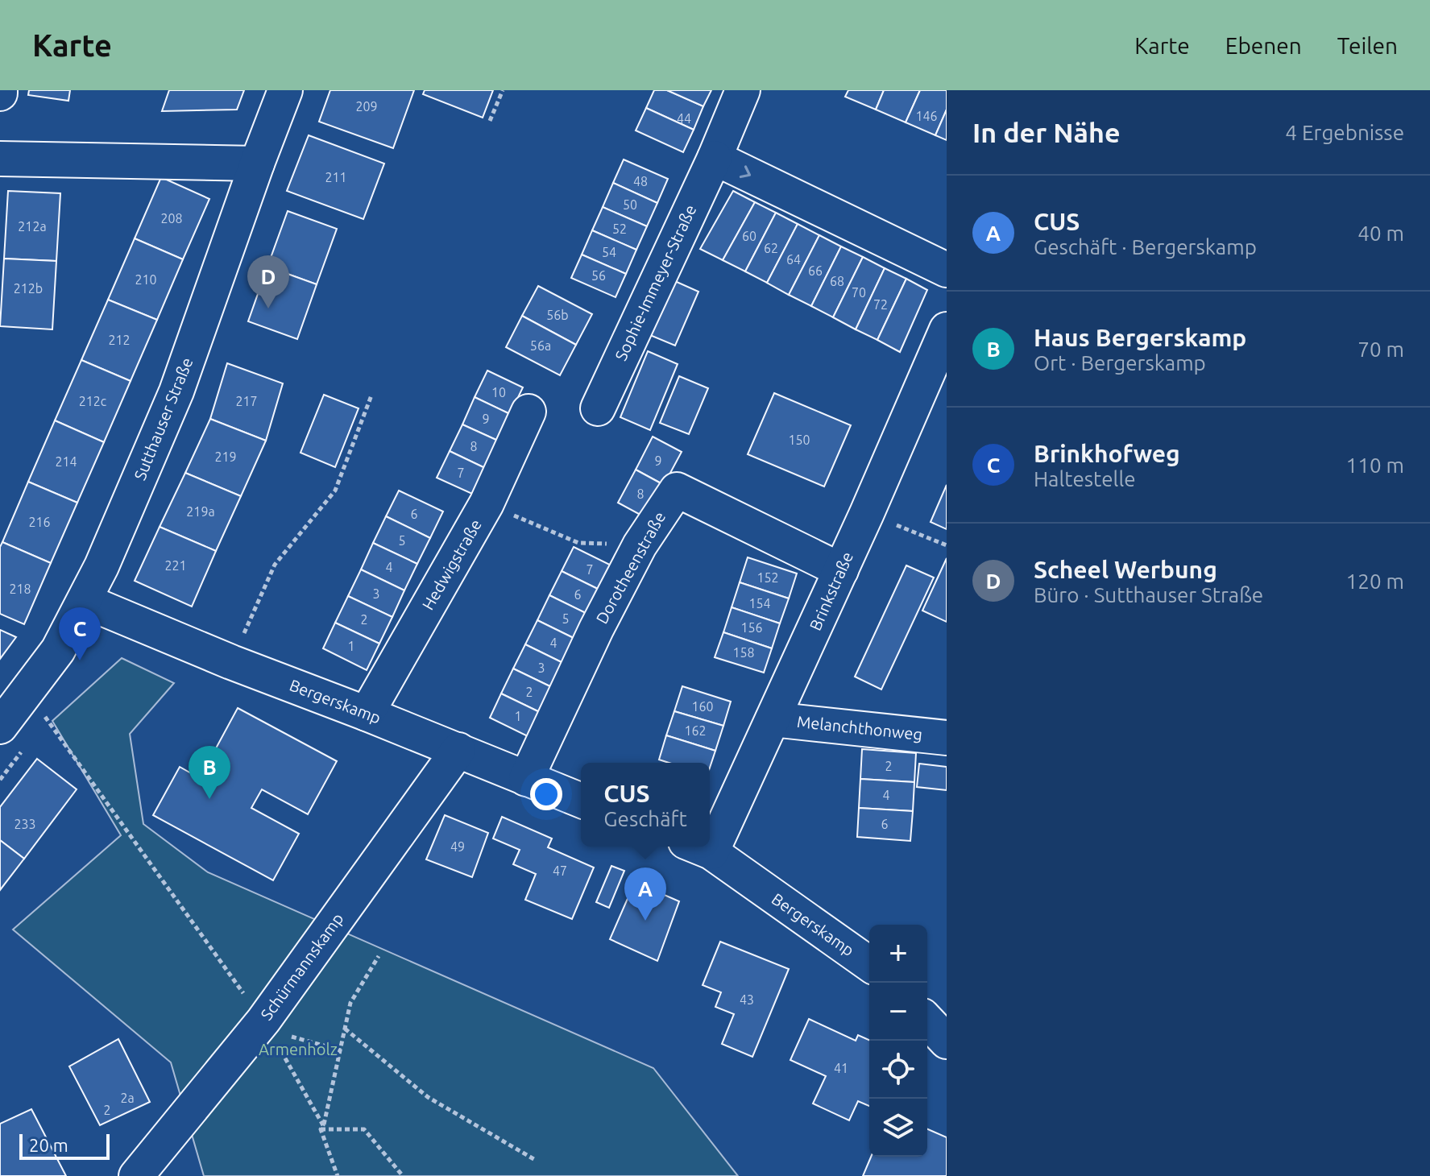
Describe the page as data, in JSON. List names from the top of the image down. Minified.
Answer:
{"streets":{"street":["Sophie-Immeyer-Straße","Sutthauser Straße","Hedwigstraße","Dorotheenstraße","Brinkstraße","Bergerskamp","Melanchthonweg","Schürmannskamp"]},"crossings":[["Sutthauser Straße","Bergerskamp"],["Hedwigstraße","Bergerskamp"],["Dorotheenstraße","Brinkstraße"],["Dorotheenstraße","Bergerskamp"],["Brinkstraße","Melanchthonweg"],["Bergerskamp","Schürmannskamp"]],"parks":["Armenholz"],"house_numbers":["209","146","44","211","48","50","208","212a","52","60","62","54","64","66","56","210","68","212b","70","72","56b","212","56a","10","212c","217","9","150","8","219","9","214","7","8","219a","6","216","5","221","4","7","152","218","3","6","154","5","2","156","4","1","158","3","2","160","1","162","2","4","233","6","49","47","43","41","2a","2"],"scale_bar":"20 m","page":{"header":"Karte","nav":["Karte","Ebenen","Teilen"],"heading":["In der Nähe","4 Ergebnisse"],"list":[{"mark":"A","name":"CUS","note":"Geschäft · Bergerskamp","value":"40 m"},{"mark":"B","name":"Haus Bergerskamp","note":"Ort · Bergerskamp","value":"70 m"},{"mark":"C","name":"Brinkhofweg","note":"Haltestelle","value":"110 m"},{"mark":"D","name":"Scheel Werbung","note":"Büro · Sutthauser Straße","value":"120 m"}],"pins":["D","C","B","A"],"popup":["CUS","Geschäft"],"map_buttons":["+","−"],"scale":"20 m"}}
